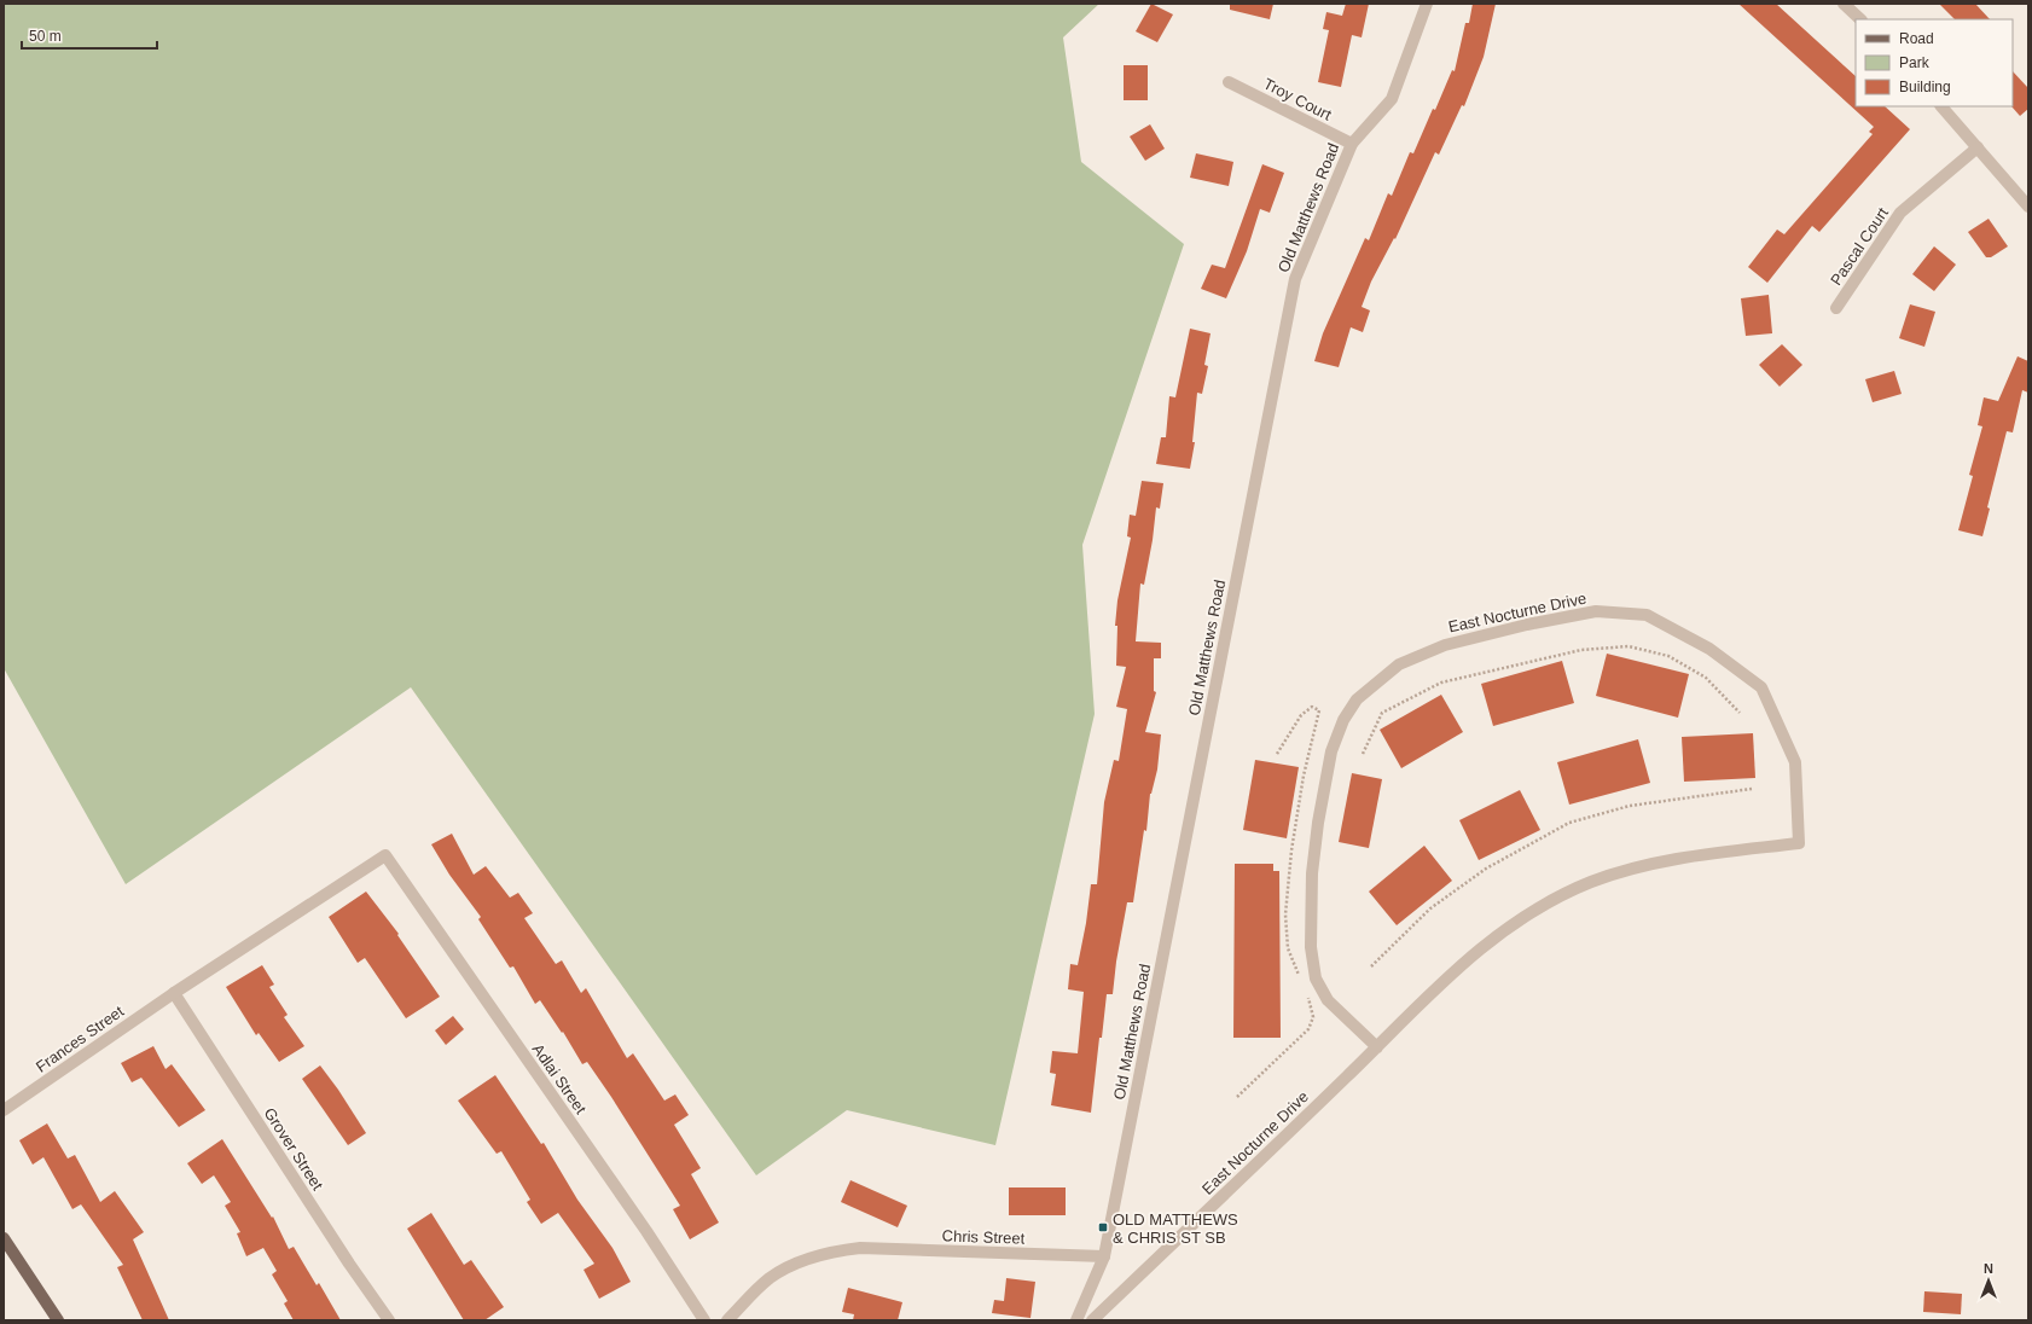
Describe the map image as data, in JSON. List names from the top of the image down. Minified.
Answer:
{"streets":{"street":["Troy Court","Old Matthews Road","Pascal Court","East Nocturne Drive","Frances Street","Adlai Street","Grover Street","Chris Street"]},"crossings":[["Troy Court","Old Matthews Road"],["Old Matthews Road","Chris Street"],["Frances Street","Adlai Street"],["Frances Street","Grover Street"]],"places":{"transit":["OLD MATTHEWS & CHRIS ST SB"]},"legend":["Road","Park","Building"],"scale_bar":"50 m","north":"top"}
